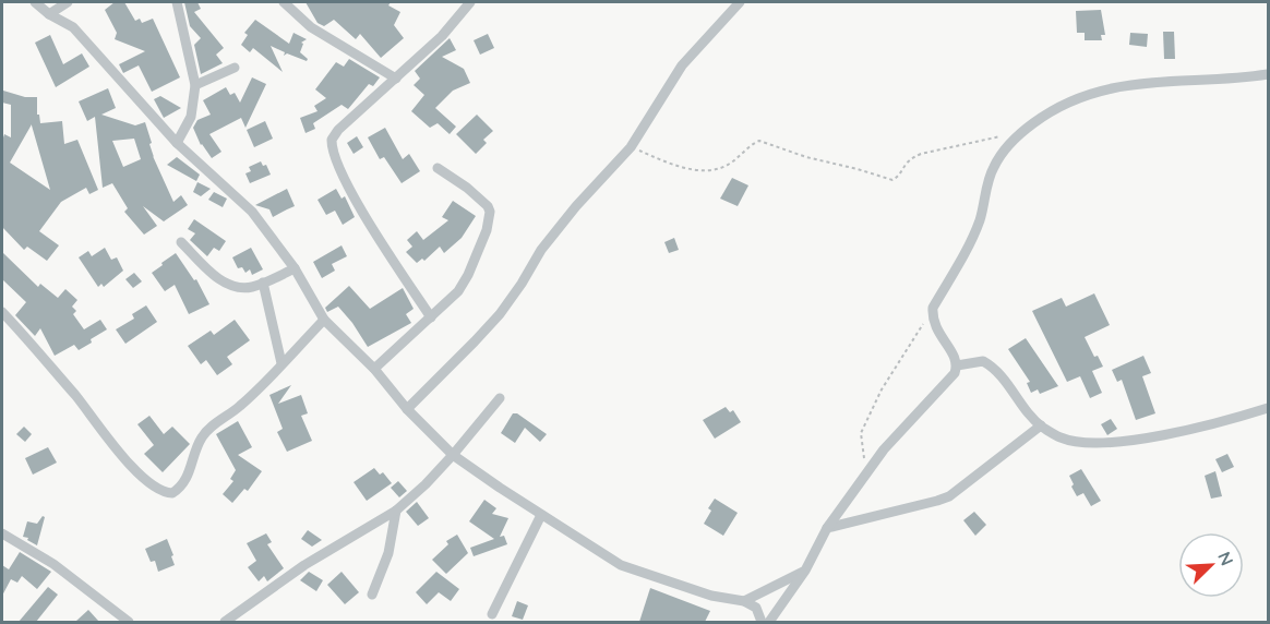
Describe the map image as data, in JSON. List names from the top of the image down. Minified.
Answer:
{"north":"top right"}
